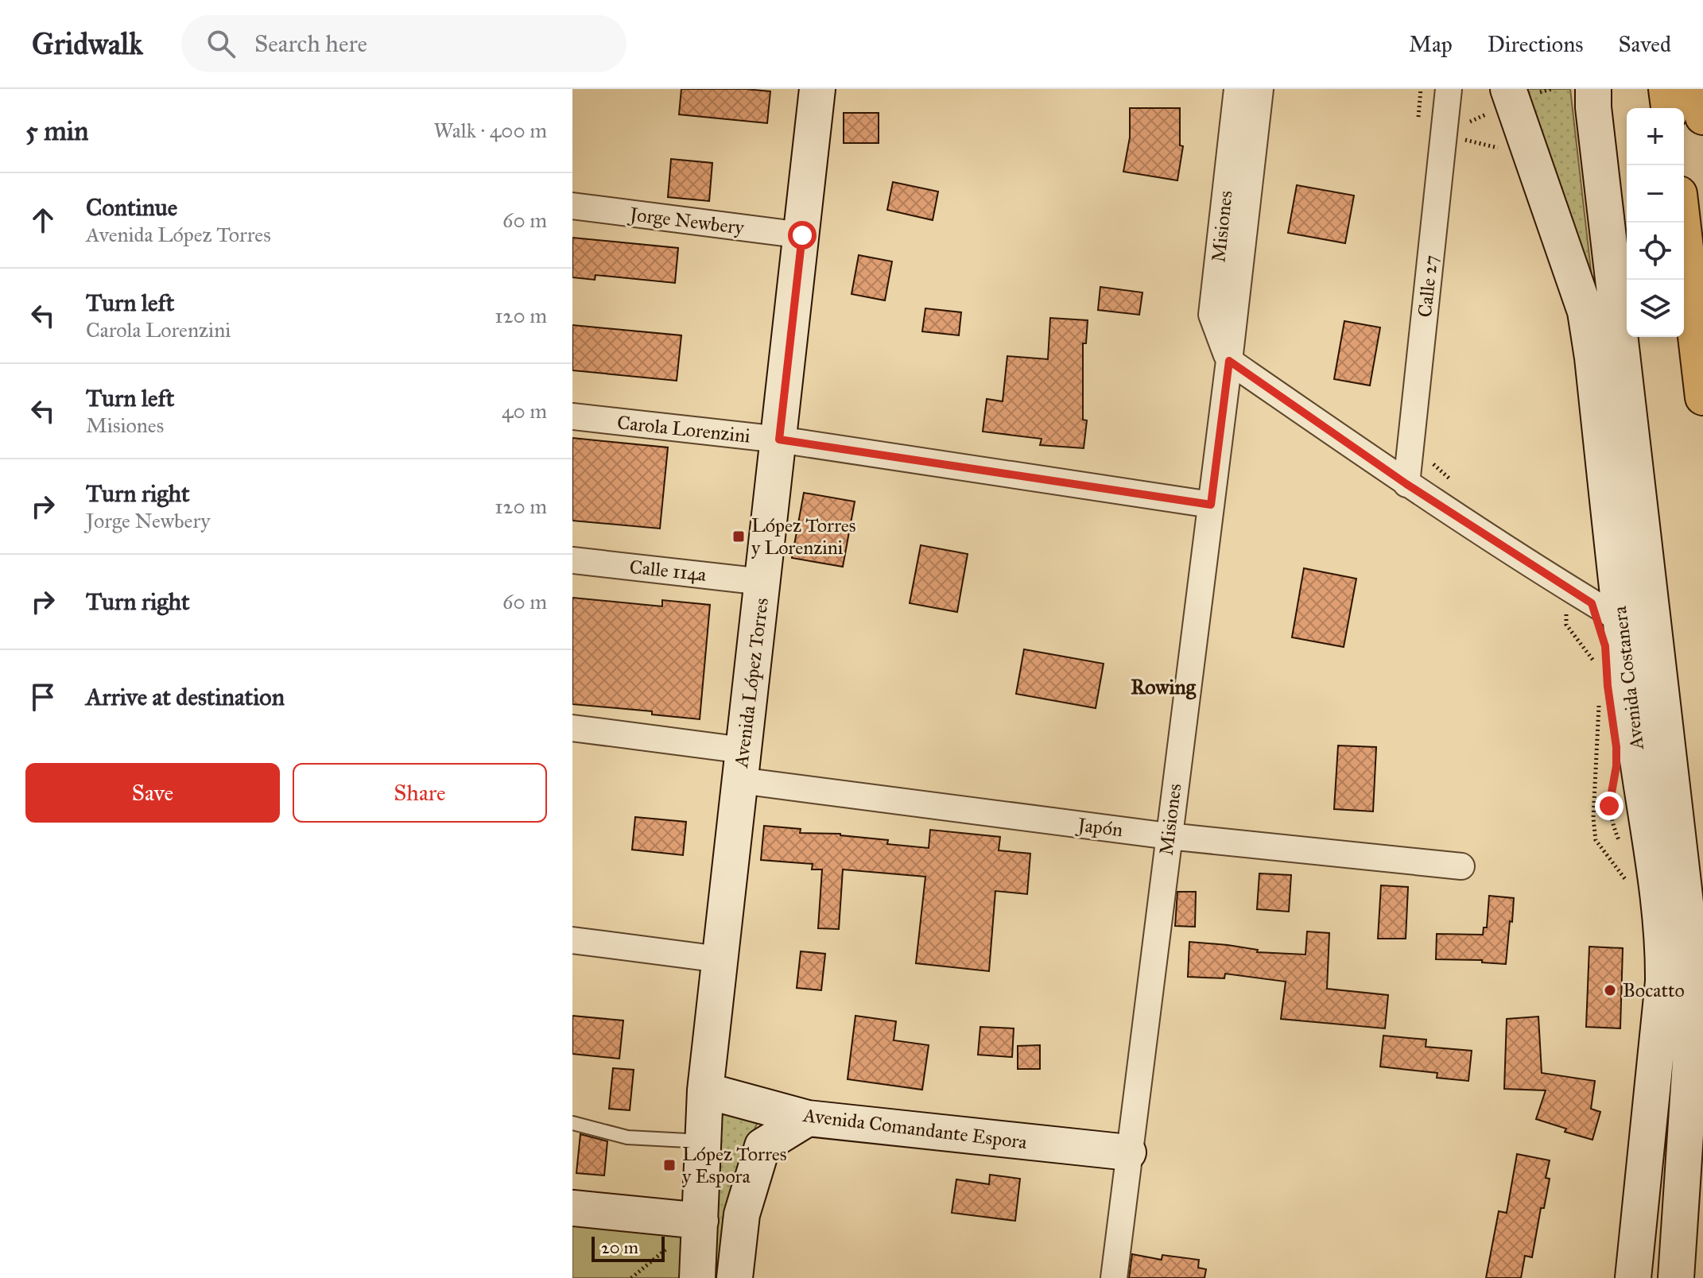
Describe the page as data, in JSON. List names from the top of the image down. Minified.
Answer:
{"streets":{"main road":["Avenida Costanera","Avenida López Torres","Avenida Comandante Espora"],"street":["Jorge Newbery","Misiones","Calle 27","Carola Lorenzini","Calle 114a","Japón"]},"crossings":[["Jorge Newbery","Avenida López Torres"],["Misiones","Carola Lorenzini"],["Misiones","Japón"],["Misiones","Avenida Comandante Espora"],["Carola Lorenzini","Avenida López Torres"],["Calle 114a","Avenida López Torres"],["Avenida López Torres","Japón"],["Avenida López Torres","Avenida Comandante Espora"]],"districts":["Rowing"],"places":{"transit":["López Torres y Lorenzini","López Torres y Espora"],"other":["Bocatto"]},"scale_bar":"20 m","page":{"header":"Gridwalk","search":"Search here","nav":["Map","Directions","Saved"],"heading":["5 min","Walk · 400 m"],"map_buttons":["+","−"],"list":[["Continue","Avenida López Torres","60 m"],["Turn left","Carola Lorenzini","120 m"],["Turn left","Misiones","40 m"],["Turn right","Jorge Newbery","120 m"],["Turn right","60 m"],"Arrive at destination"],"buttons":["Save","Share"],"scale":"20 m"}}
